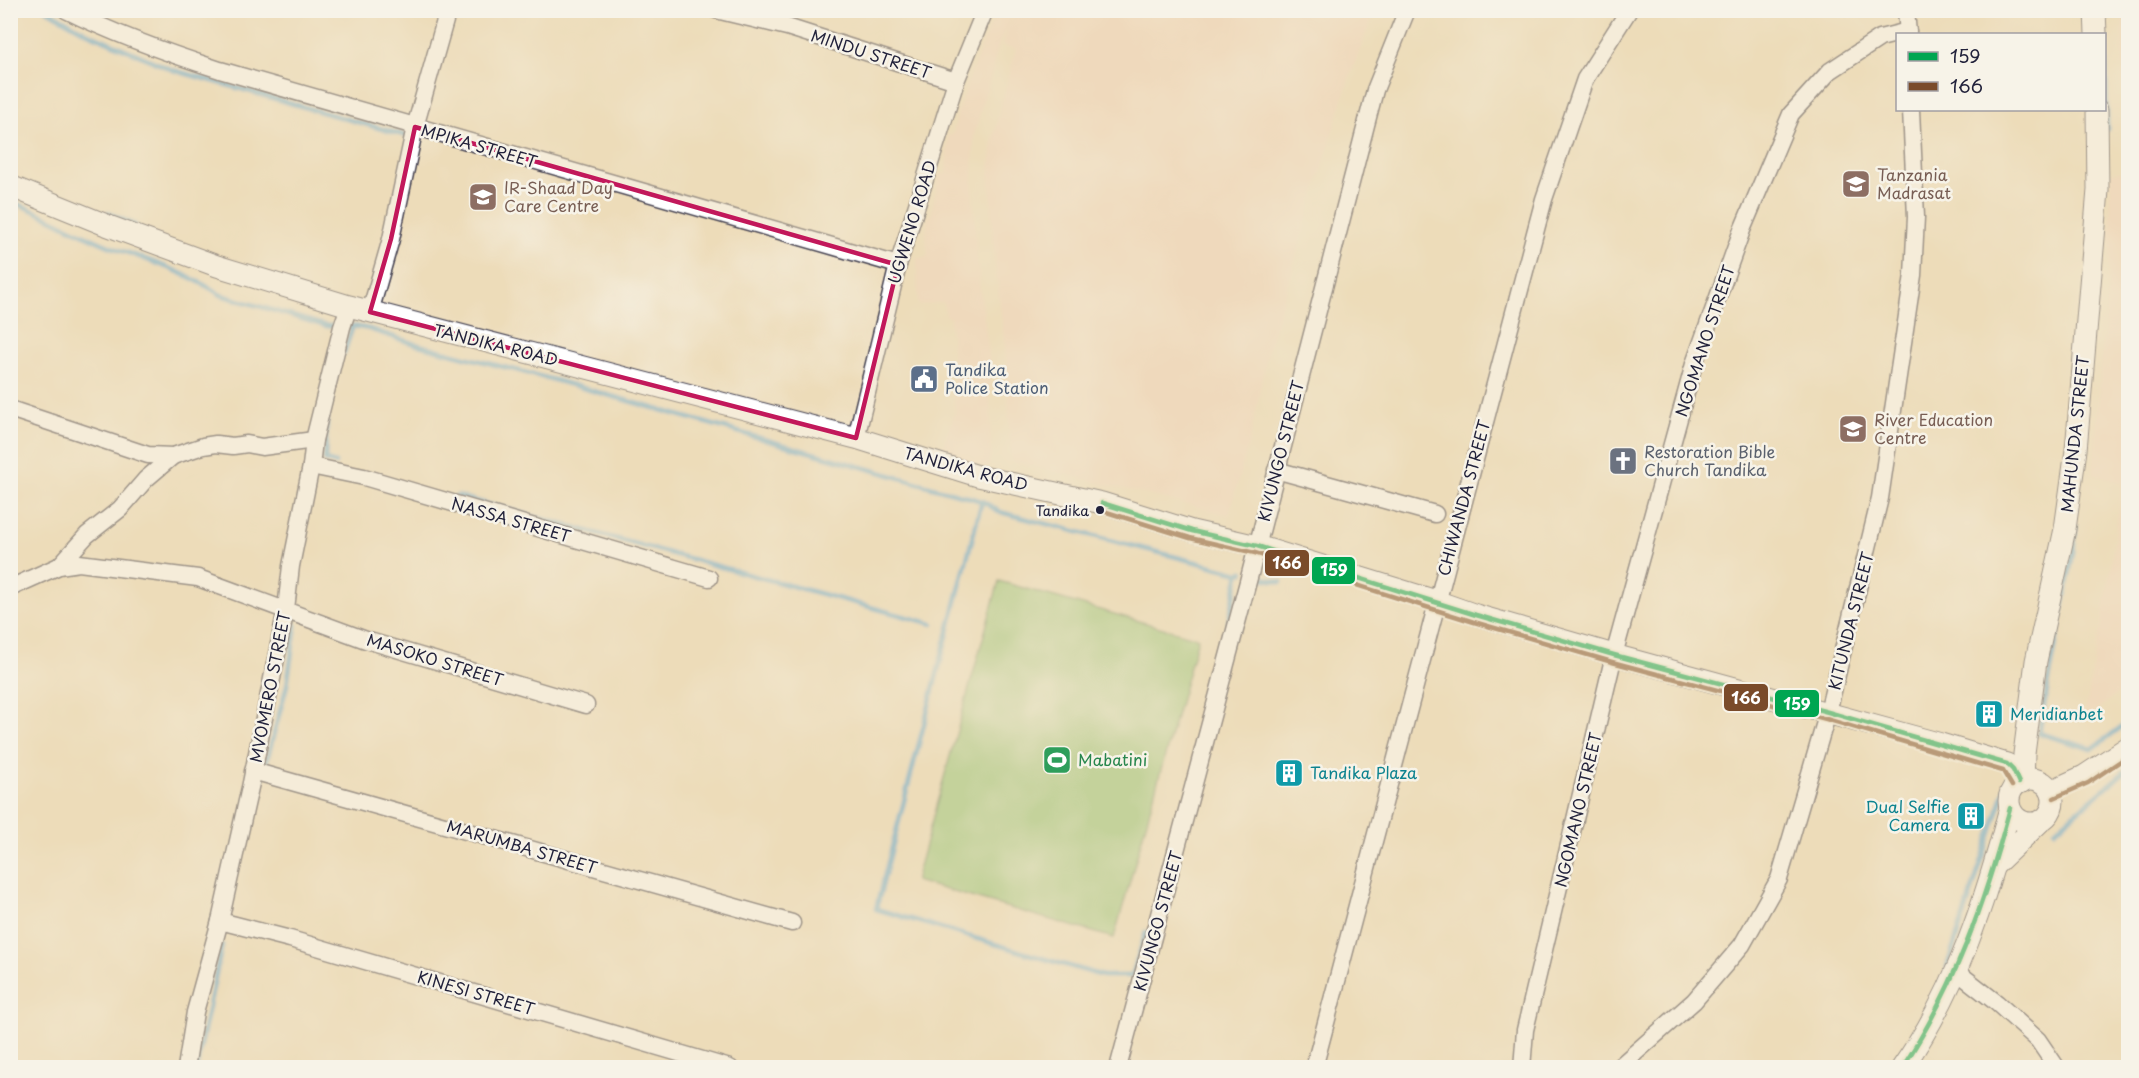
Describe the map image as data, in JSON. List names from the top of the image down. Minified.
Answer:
{"streets":{"street":["MINDU STREET","MPIKA STREET","UGWENO ROAD","NGOMANO STREET","TANDIKA ROAD","MAHUNDA STREET","KIVUNGO STREET","CHIWANDA STREET","NASSA STREET","KITUNDA STREET","MASOKO STREET","MVOMERO STREET","MARUMBA STREET","KINESI STREET"]},"crossings":[["MINDU STREET","UGWENO ROAD"],["MPIKA STREET","UGWENO ROAD"],["UGWENO ROAD","TANDIKA ROAD"],["NGOMANO STREET","TANDIKA ROAD"],["TANDIKA ROAD","MAHUNDA STREET"],["TANDIKA ROAD","KIVUNGO STREET"],["TANDIKA ROAD","CHIWANDA STREET"],["TANDIKA ROAD","KITUNDA STREET"],["TANDIKA ROAD","MVOMERO STREET"],["NASSA STREET","MVOMERO STREET"],["MASOKO STREET","MVOMERO STREET"],["MVOMERO STREET","MARUMBA STREET"],["MVOMERO STREET","KINESI STREET"]],"places":{"school or university":["Tanzania Madrasat","IR-Shaad Day Care Centre","River Education Centre"],"public building":["Tandika Police Station"],"church":["Restoration Bible Church Tandika"],"other":["Tandika"],"building":["Meridianbet","Tandika Plaza","Dual Selfie Camera"],"sports":["Mabatini"]},"lines":["transit line 159","transit line 166"],"legend":["159","166"]}
